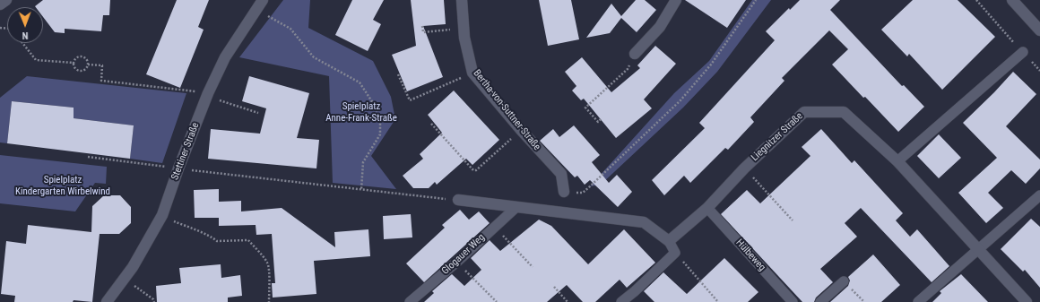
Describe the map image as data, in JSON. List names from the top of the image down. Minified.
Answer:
{"streets":{"street":["Bertha-von-Suttner-Straße","Liegnitzer Straße","Stettiner Straße"],"lane":["Glogauer Weg","Hülbeweg"]},"crossings":[["Liegnitzer Straße","Hülbeweg"]],"parks":["Spielplatz Anne-Frank-Straße","Spielplatz Kindergarten Wirbelwind"],"north":"bottom"}
